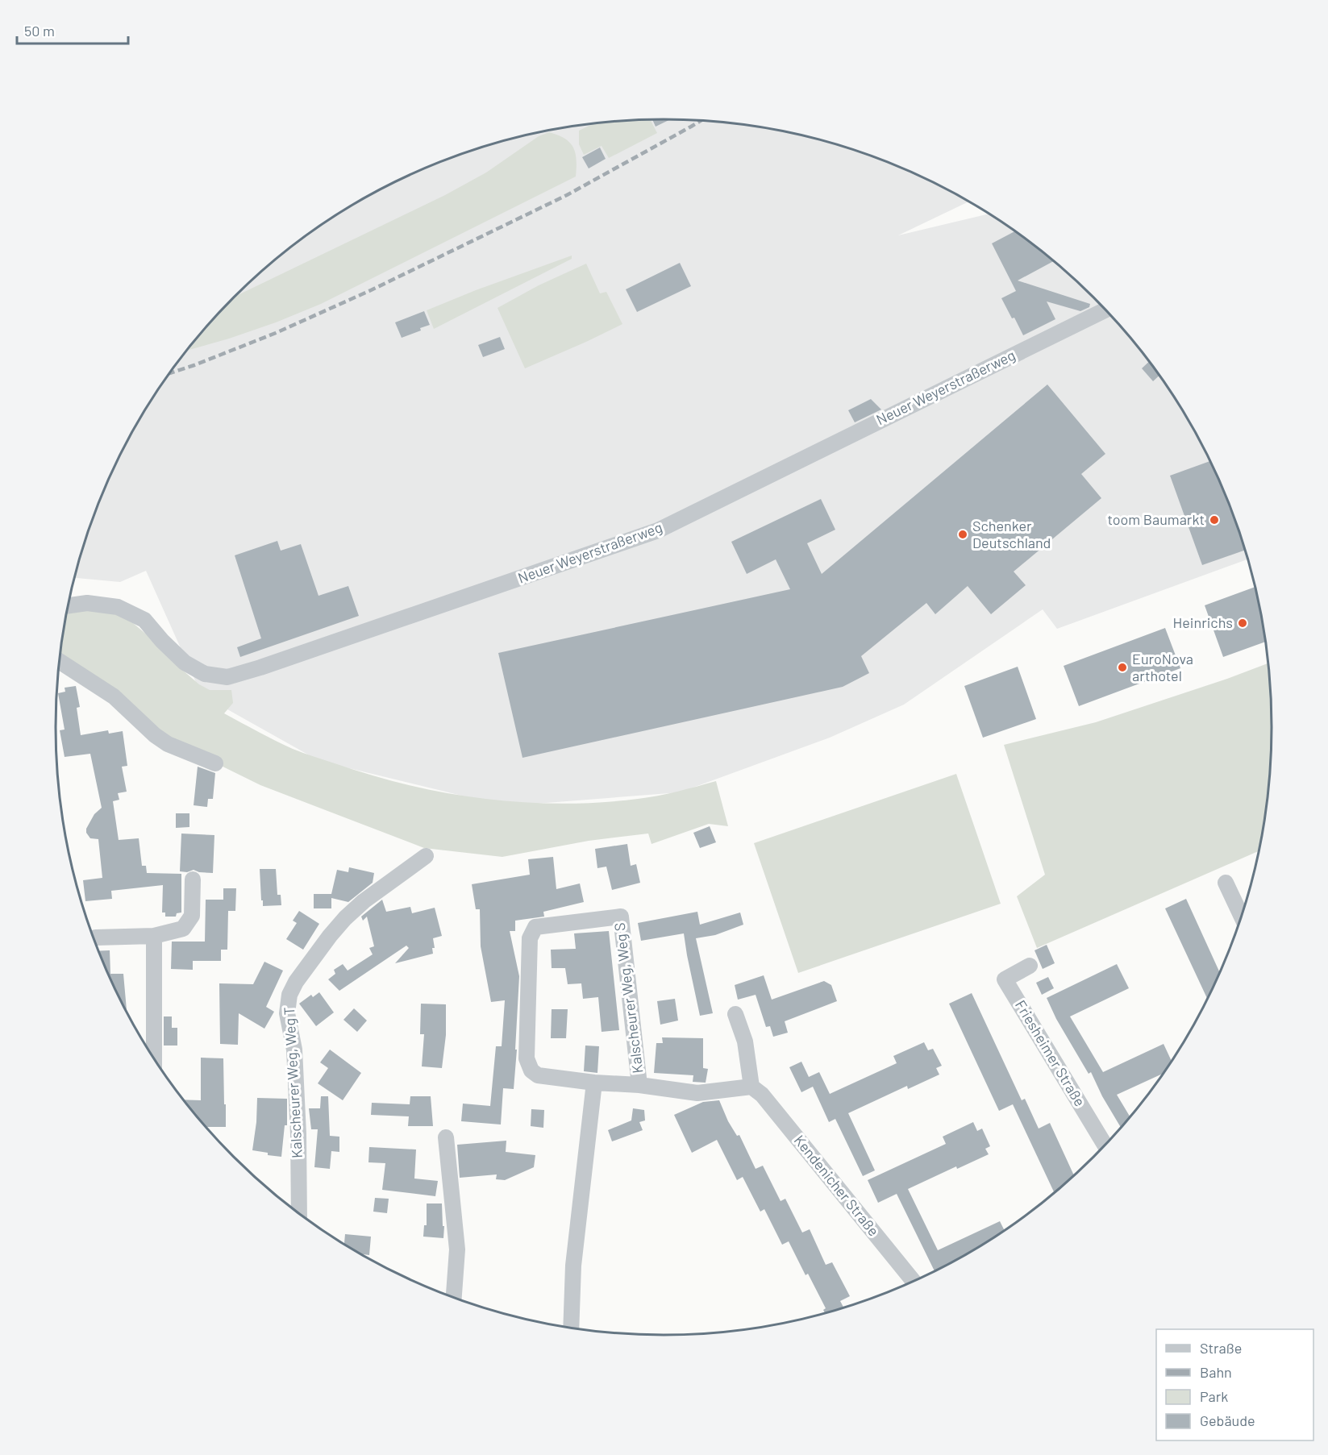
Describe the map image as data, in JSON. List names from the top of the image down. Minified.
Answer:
{"streets":{"street":["Neuer Weyerstraßerweg","Kalscheurer Weg, Weg S","Friesheimer Straße","Kalscheurer Weg, Weg T","Kendenicher Straße"]},"crossings":[["Kalscheurer Weg, Weg S","Kendenicher Straße"]],"places":["toom Baumarkt","Schenker Deutschland","Heinrichs","EuroNova arthotel"],"legend":["Straße","Bahn","Park","Gebäude"],"scale_bar":"50 m"}
